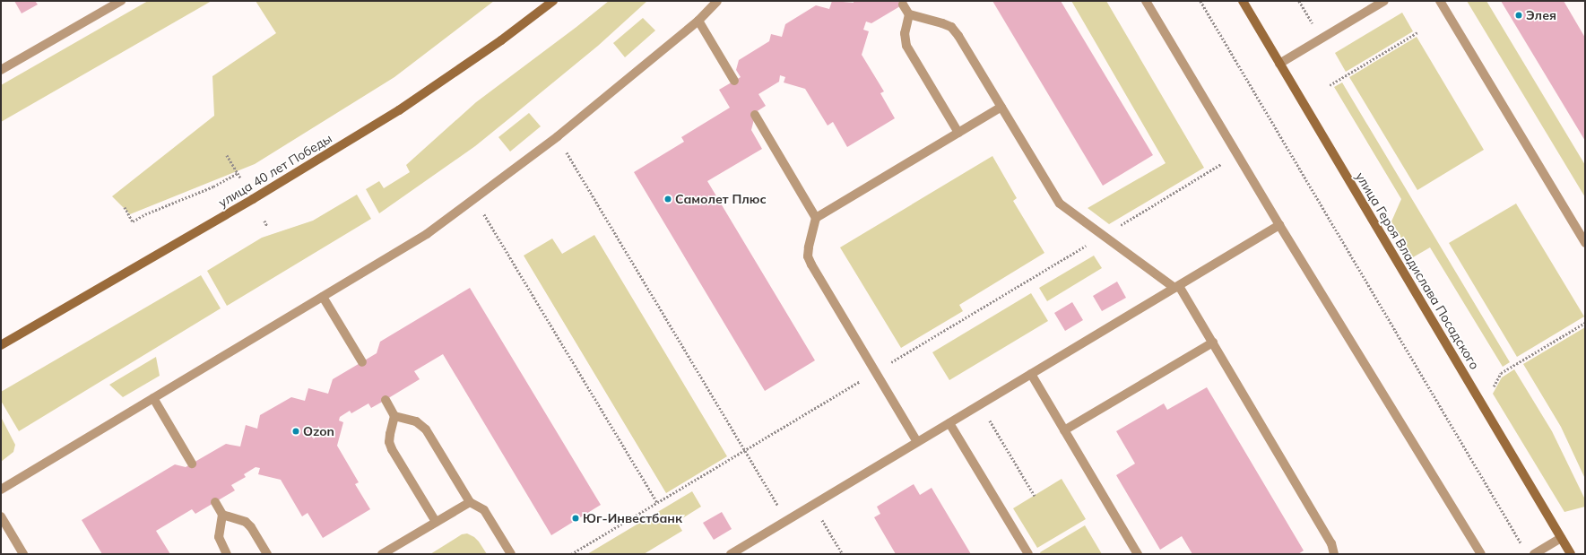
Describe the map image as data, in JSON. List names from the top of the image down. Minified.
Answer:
{"streets":{"street":["улица 40 лет Победы","улица Героя Владислава Посадского"]},"places":["Элея","Самолет Плюс","Ozon","Юг-Инвестбанк"]}
